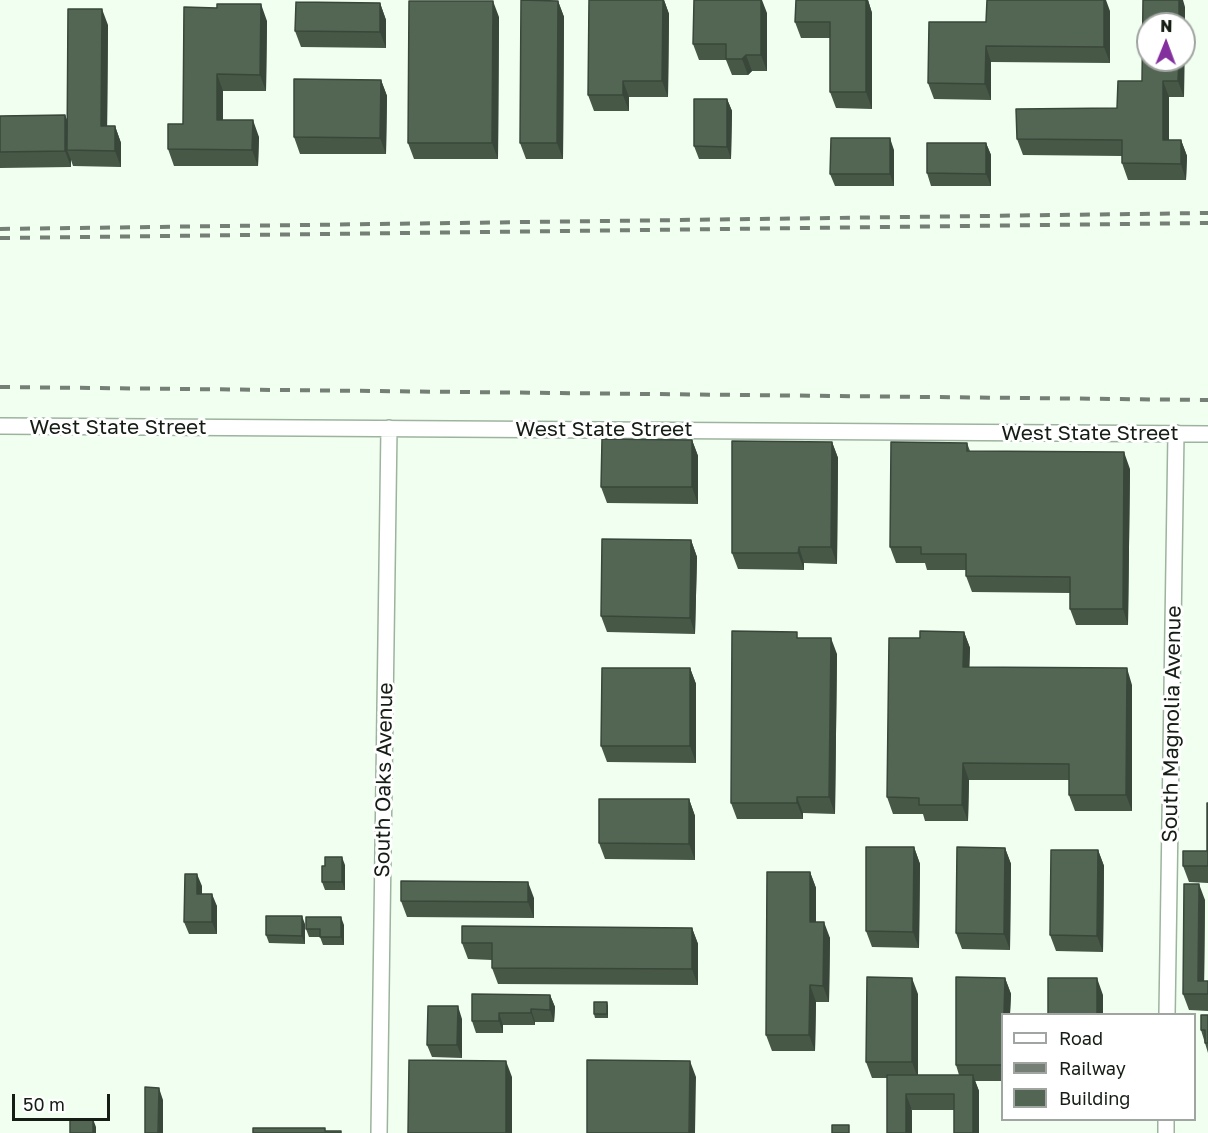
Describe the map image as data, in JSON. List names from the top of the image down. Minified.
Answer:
{"streets":{"street":["West State Street","South Magnolia Avenue","South Oaks Avenue"]},"crossings":[["West State Street","South Magnolia Avenue"],["West State Street","South Oaks Avenue"]],"legend":["Road","Railway","Building"],"scale_bar":"50 m","north":"top"}
